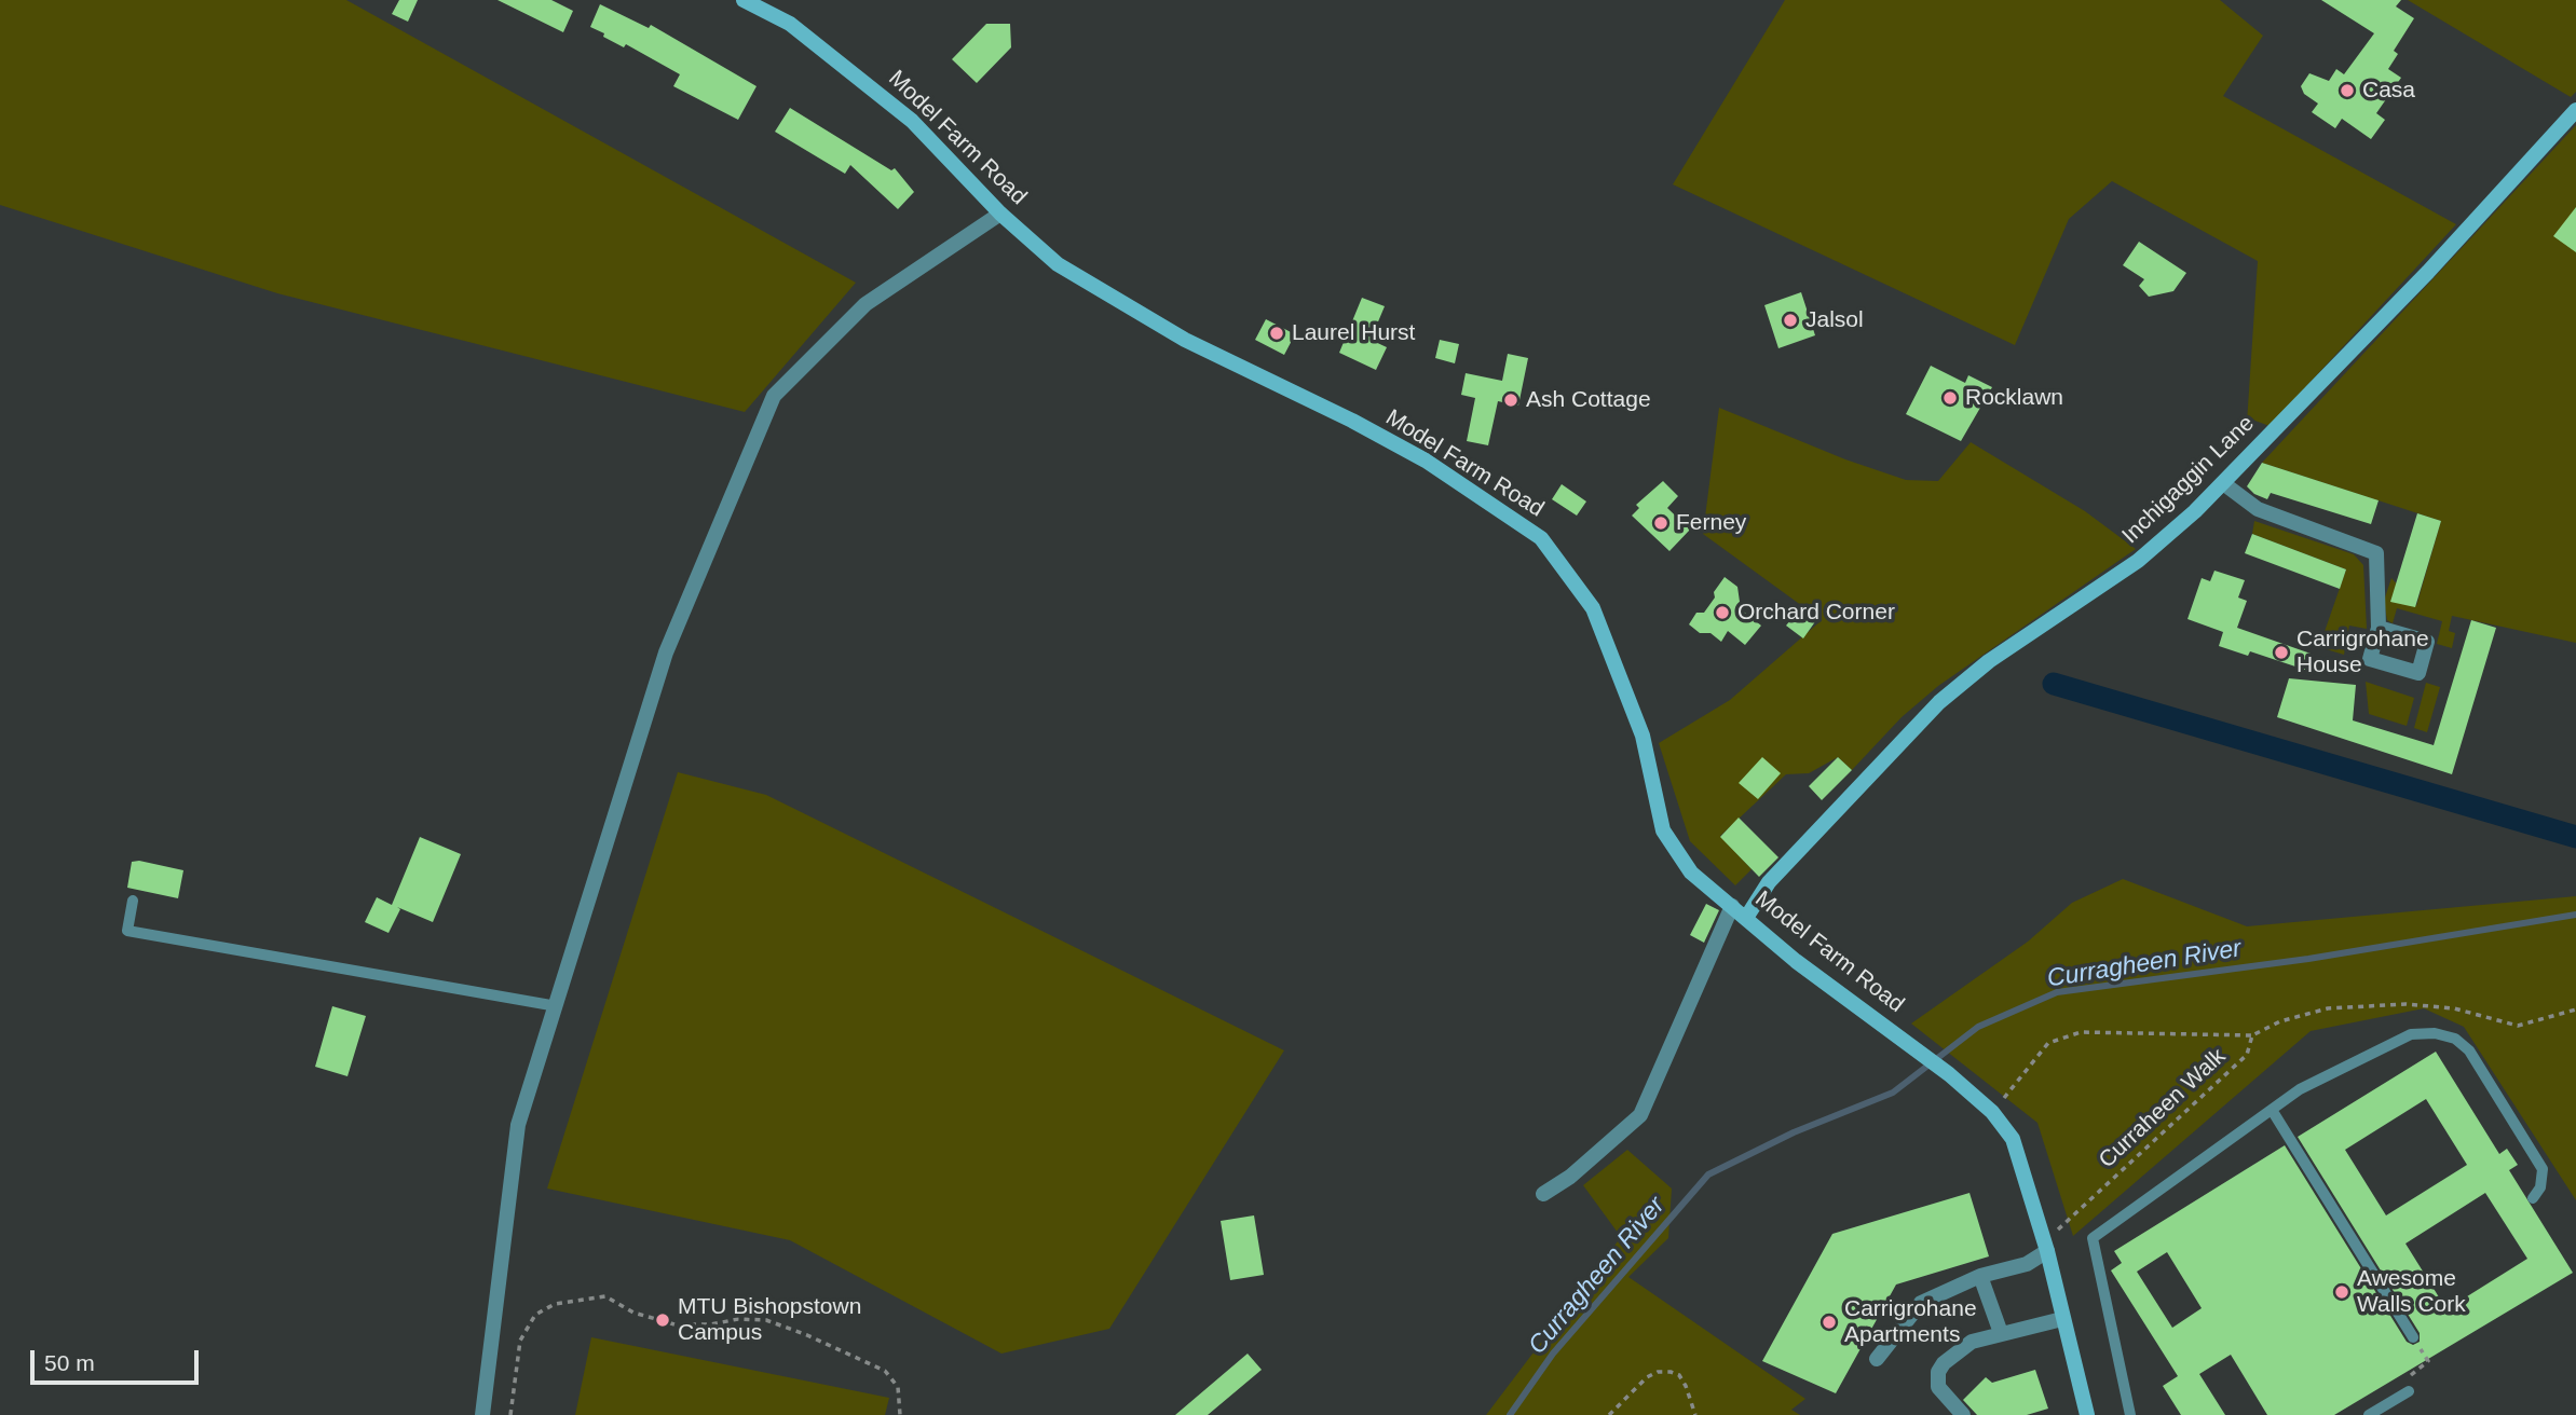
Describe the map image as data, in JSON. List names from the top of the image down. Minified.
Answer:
{"streets":{"main road":["Model Farm Road","Inchigaggin Lane"],"path":["Curraheen Walk"]},"crossings":[["Model Farm Road","Inchigaggin Lane"],["Model Farm Road","Curraheen Walk"]],"water":["Curragheen River"],"places":["Casa","Jalsol","Laurel Hurst","Rocklawn","Ash Cottage","Ferney","Orchard Corner","Carrigrohane House","Awesome Walls Cork","MTU Bishopstown Campus","Carrigrohane Apartments"],"scale_bar":"50 m"}
